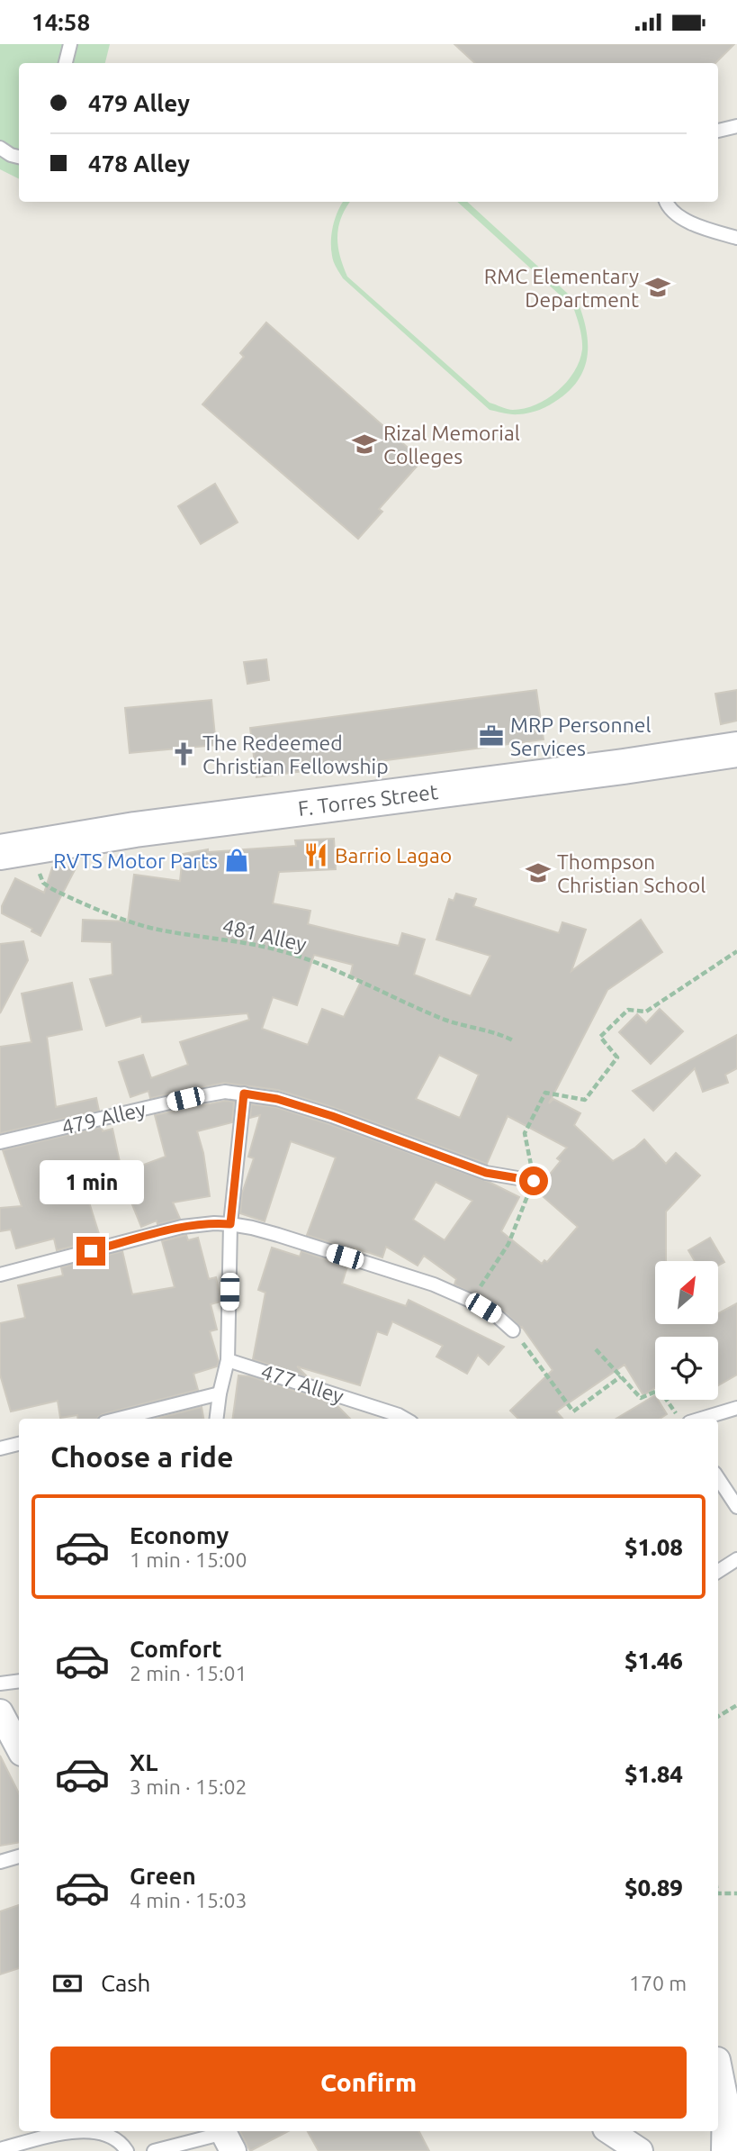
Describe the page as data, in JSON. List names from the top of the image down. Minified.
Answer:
{"streets":{"main road":["F. Torres Street"],"lane":["479 Alley","477 Alley"],"path":["481 Alley"]},"crossings":[["F. Torres Street","481 Alley"]],"places":{"school or university":["RMC Elementary Department","Rizal Memorial Colleges","Thompson Christian School"],"office":["MRP Personnel Services"],"church":["The Redeemed Christian Fellowship"],"restaurant":["Barrio Lagao"],"shop":["RVTS Motor Parts"]},"north":"top right","page":{"status":"14:58","banner":["479 Alley","478 Alley"],"bubble":"1 min","heading":"Choose a ride","list":[{"name":"Economy","note":"1 min · 15:00","value":"$1.08"},{"name":"Comfort","note":"2 min · 15:01","value":"$1.46"},{"name":"XL","note":"3 min · 15:02","value":"$1.84"},{"name":"Green","note":"4 min · 15:03","value":"$0.89"}],"pay":["Cash","170 m"],"buttons":"Confirm"}}
